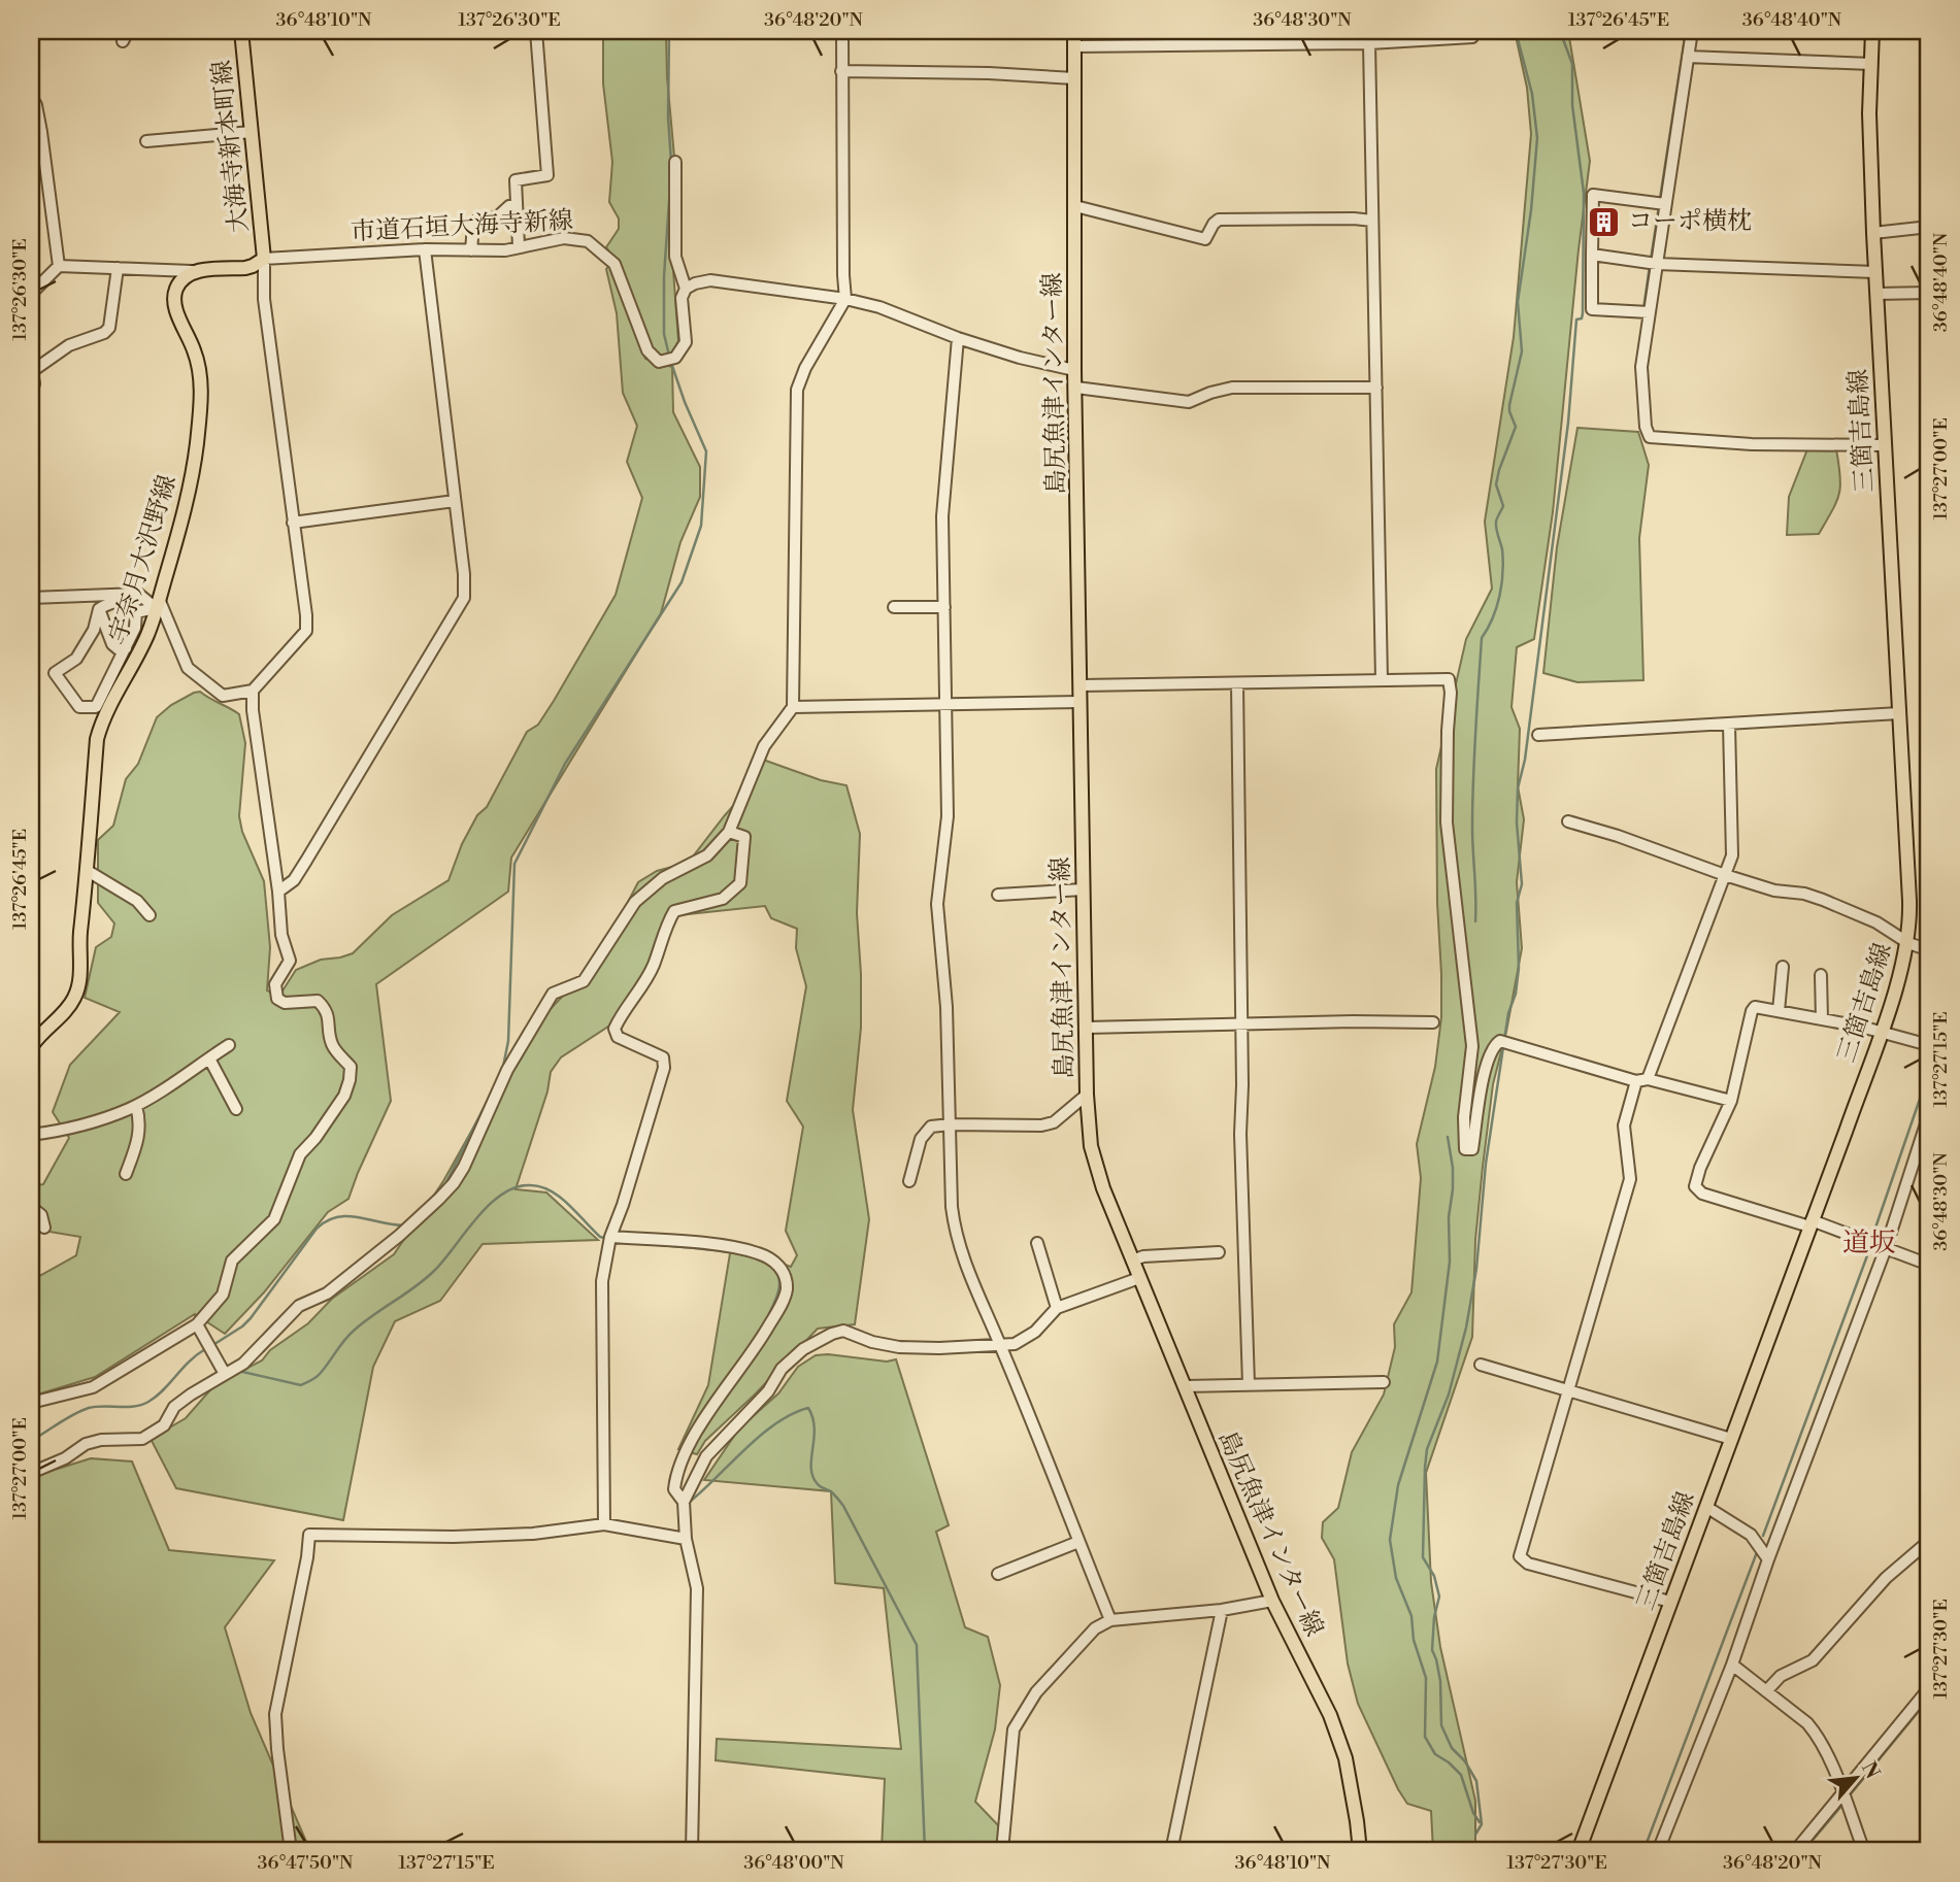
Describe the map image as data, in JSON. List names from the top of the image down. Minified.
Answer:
{"streets":{"main road":["大海寺新本町線","島尻魚津インター線","三箇吉島線","宇奈月大沢野線"],"street":["市道石垣大海寺新線"]},"crossings":[["大海寺新本町線","市道石垣大海寺新線"]],"districts":["道坂"],"places":{"building":["コーポ横枕"]},"north":"top right","coordinates":["36°48'10\"N","137°26'30\"E","36°48'20\"N","36°48'30\"N","137°26'45\"E","36°48'40\"N","137°27'00\"E","137°27'15\"E","137°27'30\"E","36°47'50\"N","36°48'00\"N"]}
